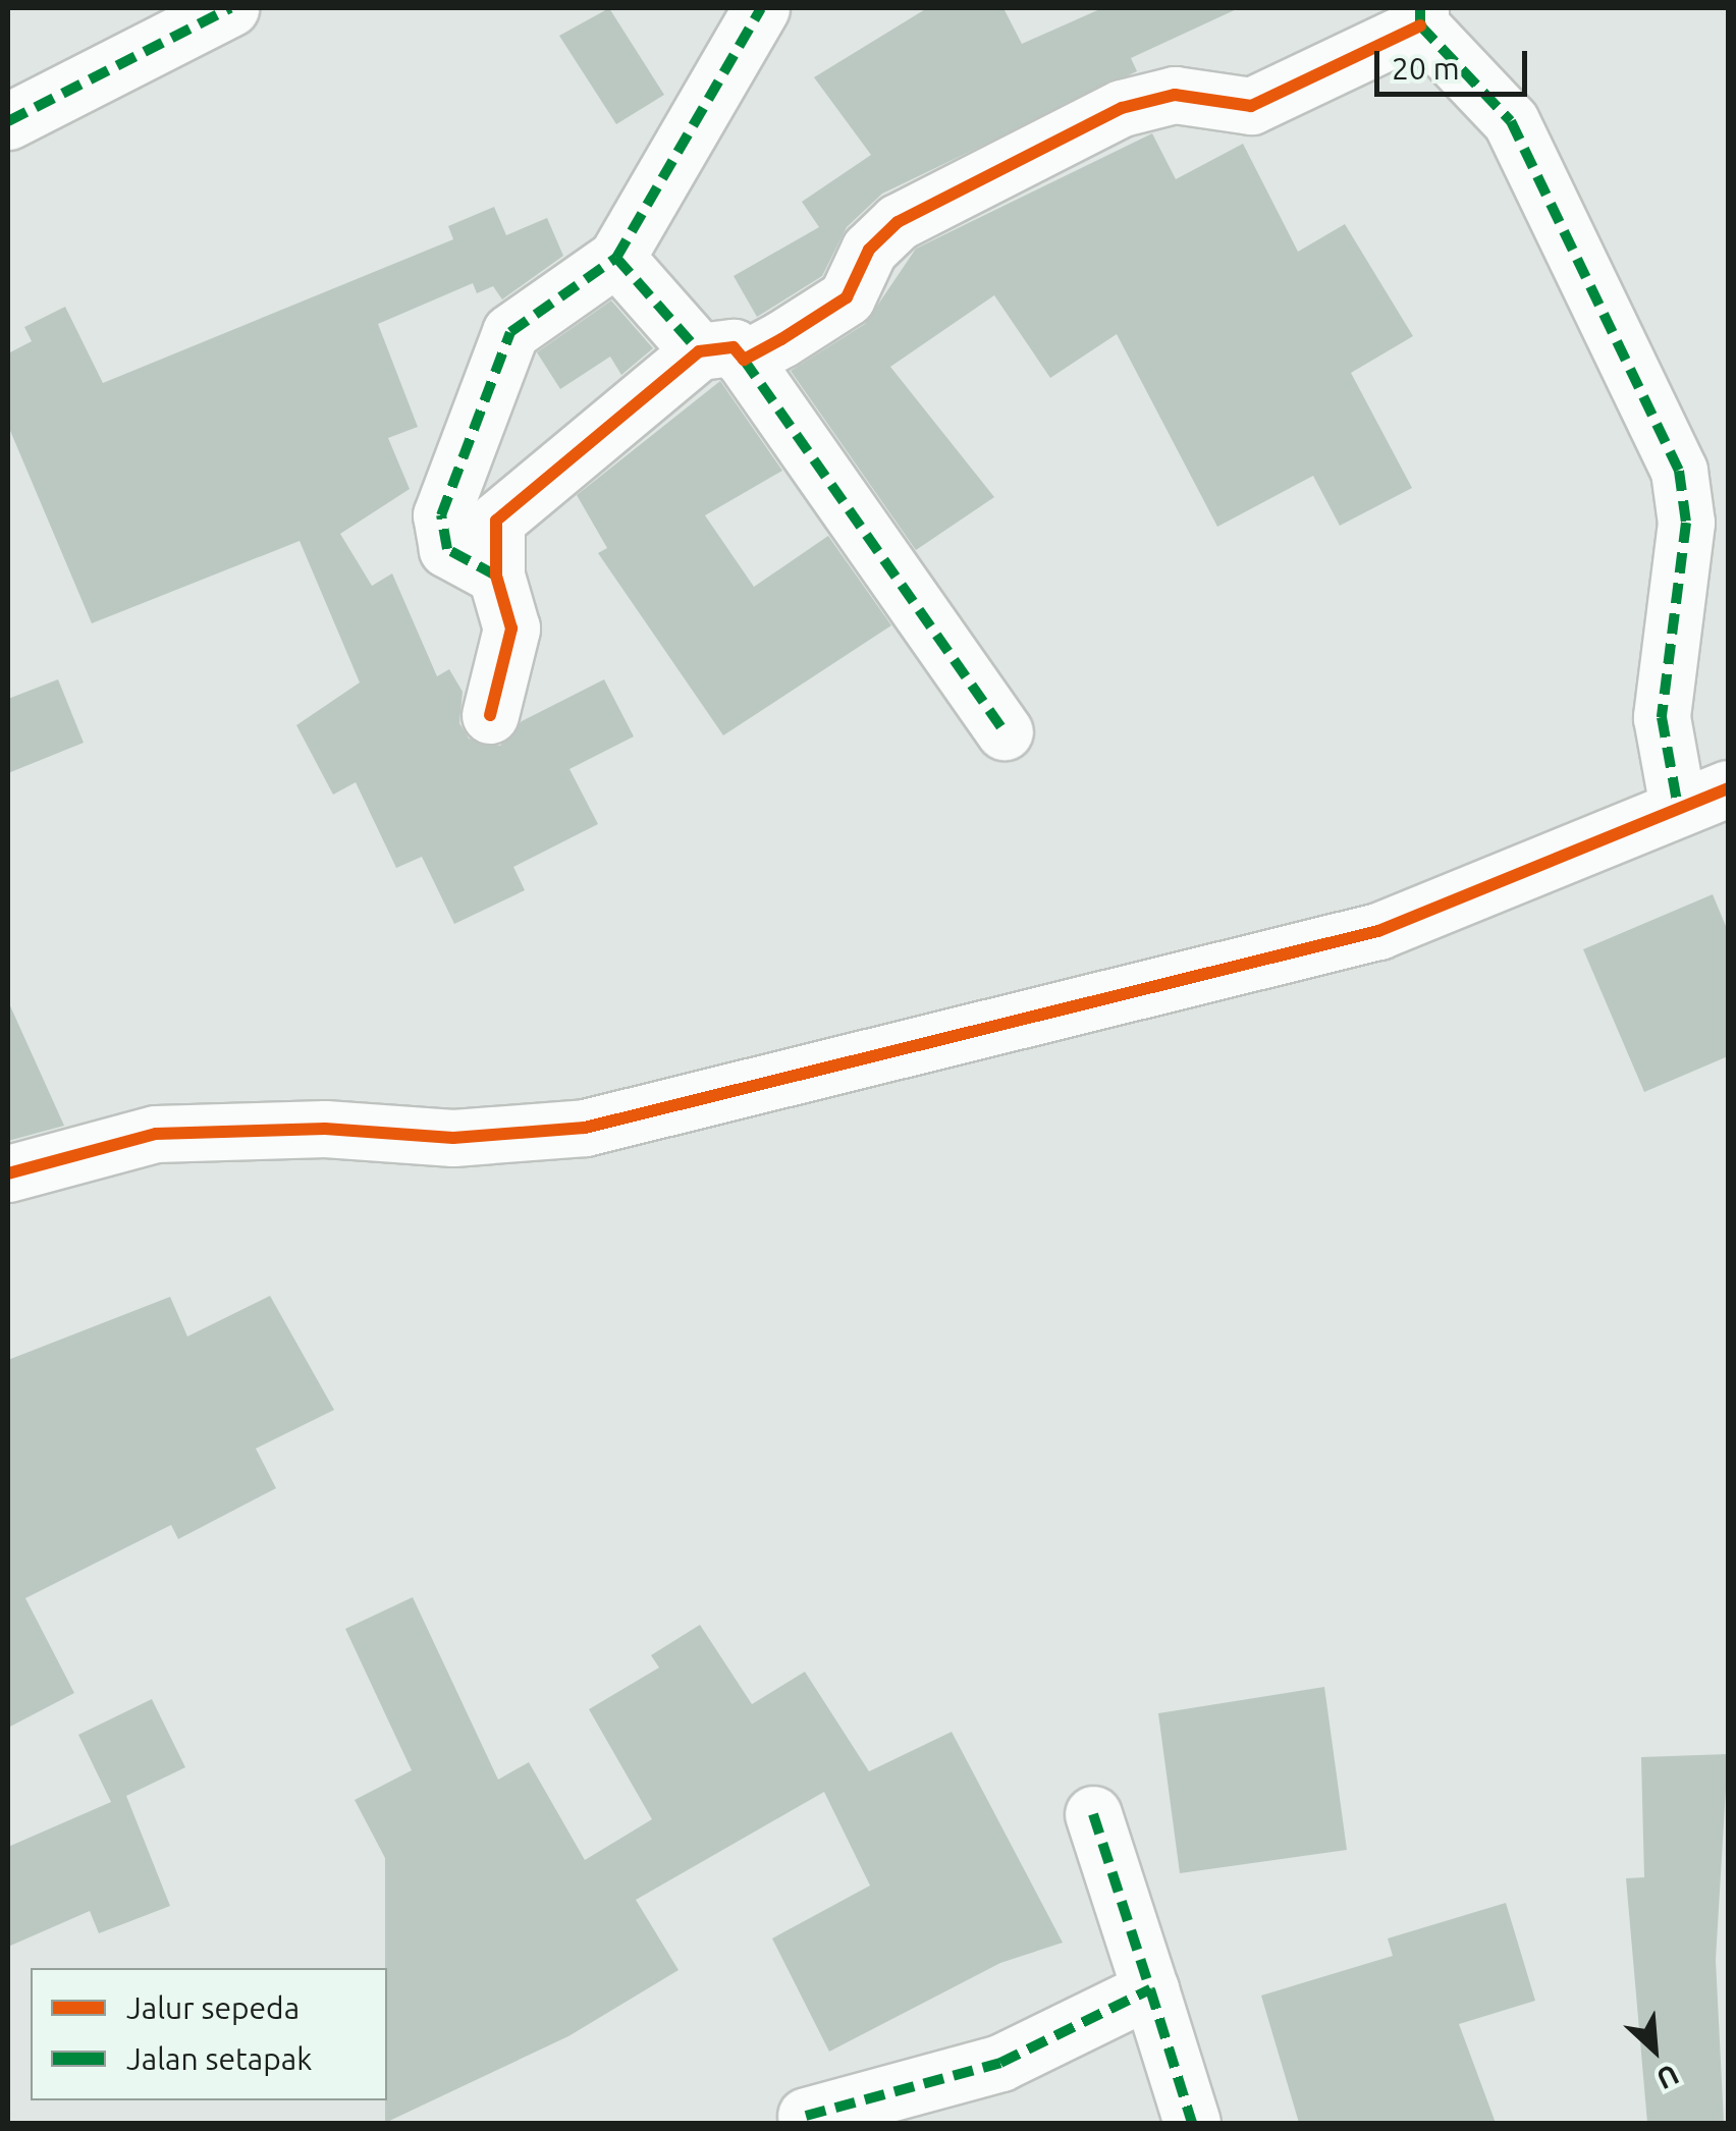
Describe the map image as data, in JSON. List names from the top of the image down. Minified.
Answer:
{"legend":["Jalur sepeda","Jalan setapak"],"scale_bar":"20 m","north":"bottom right"}
